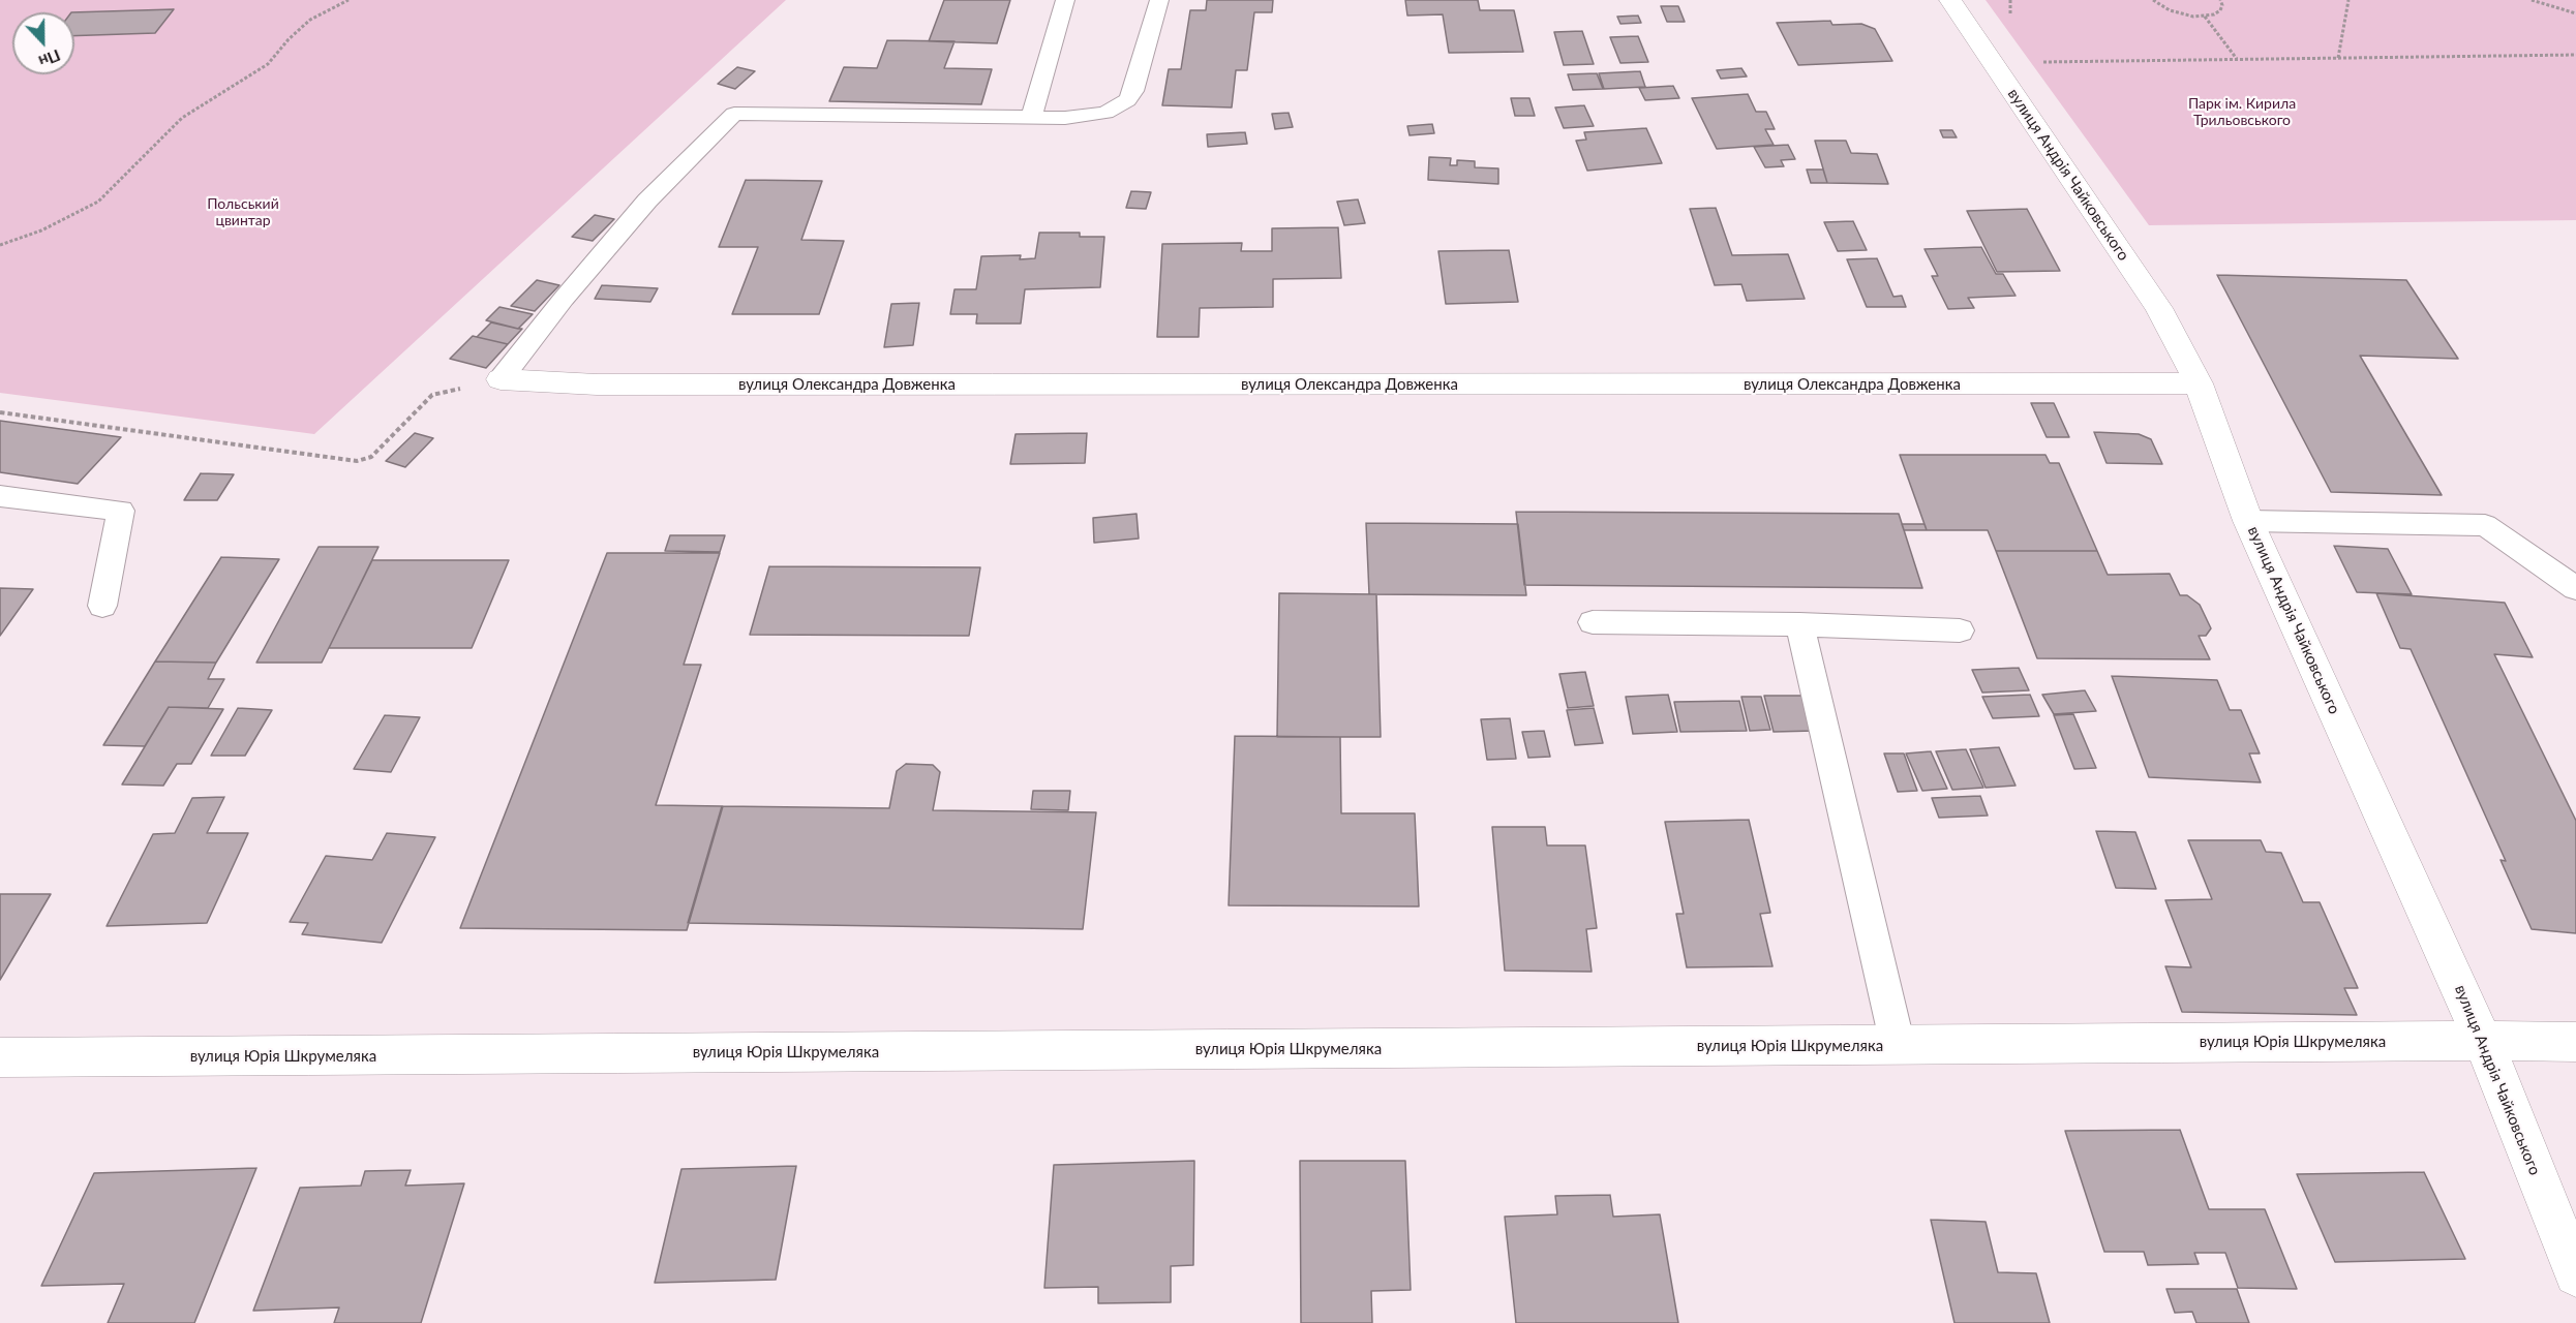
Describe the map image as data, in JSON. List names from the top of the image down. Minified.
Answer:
{"streets":{"street":["вулиця Андрія Чайковського","вулиця Олександра Довженка","вулиця Юрія Шкрумеляка"]},"crossings":[["вулиця Андрія Чайковського","вулиця Олександра Довженка"],["вулиця Андрія Чайковського","вулиця Юрія Шкрумеляка"]],"parks":["Парк ім. Кирила Трильовського","Польський цвинтар"],"north":"bottom"}
